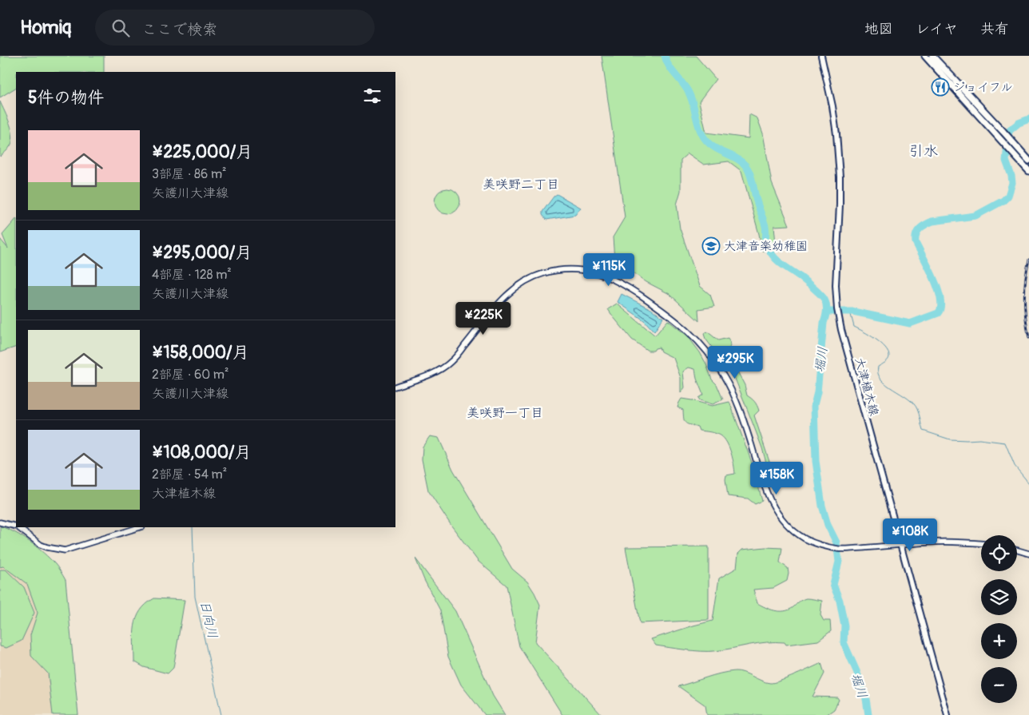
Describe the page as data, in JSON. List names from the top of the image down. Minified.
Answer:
{"streets":{"main road":["大津植木線"]},"districts":["引水","美咲野二丁目","美咲野一丁目"],"water":["堀川","日向川"],"places":{"restaurant":["ジョイフル"],"school or university":["大津音楽幼稚園"]},"page":{"header":"Homiq","search":"ここで検索","nav":["地図","レイヤ","共有"],"heading":"5件の物件","list":[{"name":"¥225,000/月","note":"3部屋 · 86 m² · 矢護川大津線"},{"name":"¥295,000/月","note":"4部屋 · 128 m² · 矢護川大津線"},{"name":"¥158,000/月","note":"2部屋 · 60 m² · 矢護川大津線"},{"name":"¥108,000/月","note":"2部屋 · 54 m² · 大津植木線"}],"price":["¥115K","¥225K","¥295K","¥158K","¥108K"],"map_buttons":["+","−"]}}
